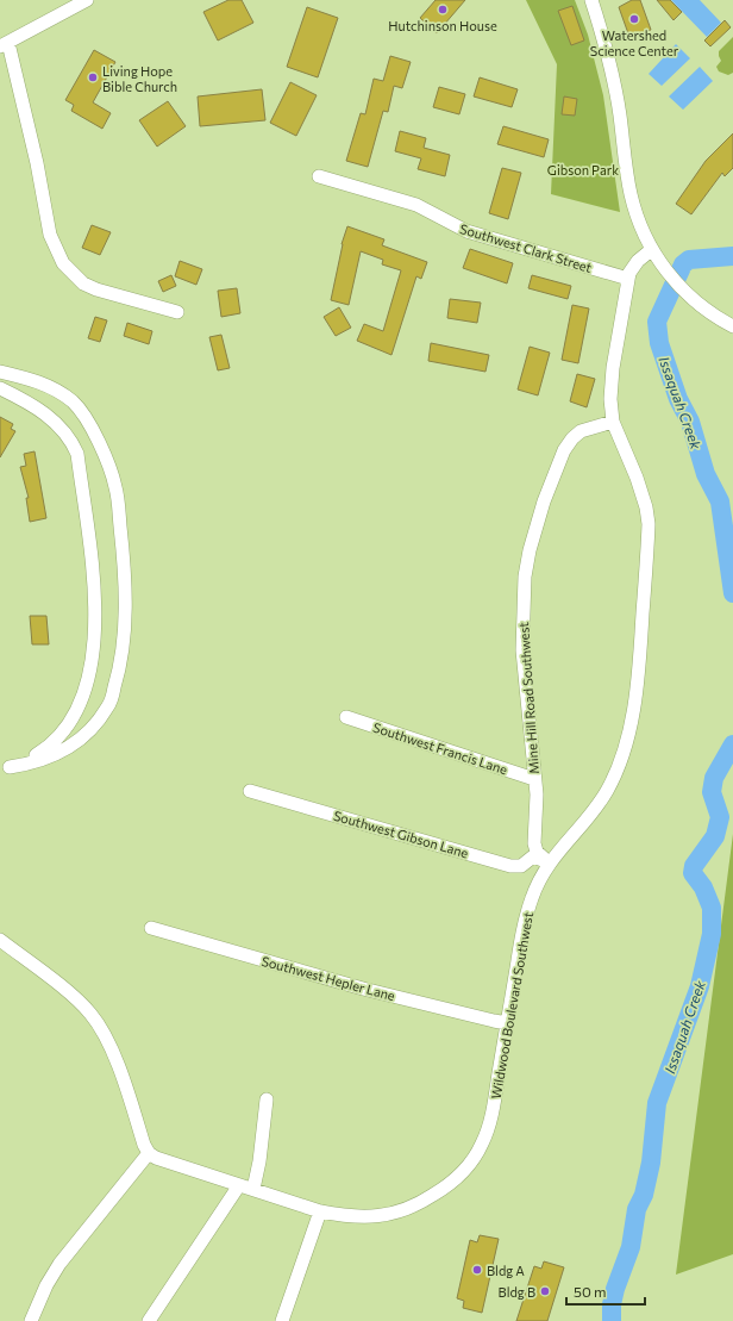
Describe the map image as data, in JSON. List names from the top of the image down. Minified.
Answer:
{"streets":{"street":["Southwest Clark Street","Mine Hill Road Southwest","Southwest Francis Lane","Southwest Gibson Lane","Southwest Hepler Lane","Wildwood Boulevard Southwest"]},"crossings":[["Southwest Clark Street","Wildwood Boulevard Southwest"],["Mine Hill Road Southwest","Southwest Francis Lane"],["Mine Hill Road Southwest","Southwest Gibson Lane"],["Mine Hill Road Southwest","Wildwood Boulevard Southwest"],["Southwest Gibson Lane","Wildwood Boulevard Southwest"],["Southwest Hepler Lane","Wildwood Boulevard Southwest"]],"water":["Issaquah Creek"],"parks":["Gibson Park"],"places":["Hutchinson House","Watershed Science Center","Living Hope Bible Church","Bldg A","Bldg B"],"scale_bar":"50 m"}
